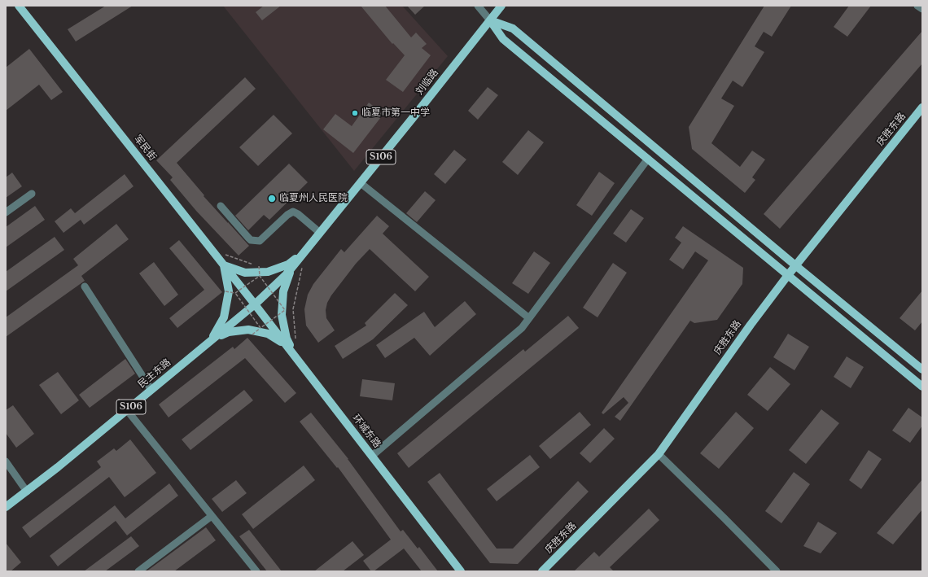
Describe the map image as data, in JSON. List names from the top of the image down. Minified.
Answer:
{"streets":{"main road":["刘临路","庆胜东路","军民街","S106","民主东路","环城东路"]},"crossings":[["刘临路","军民街"],["刘临路","民主东路"],["刘临路","环城东路"],["军民街","民主东路"],["军民街","环城东路"],["民主东路","环城东路"]],"places":["临夏市第一中学","临夏州人民医院"]}
